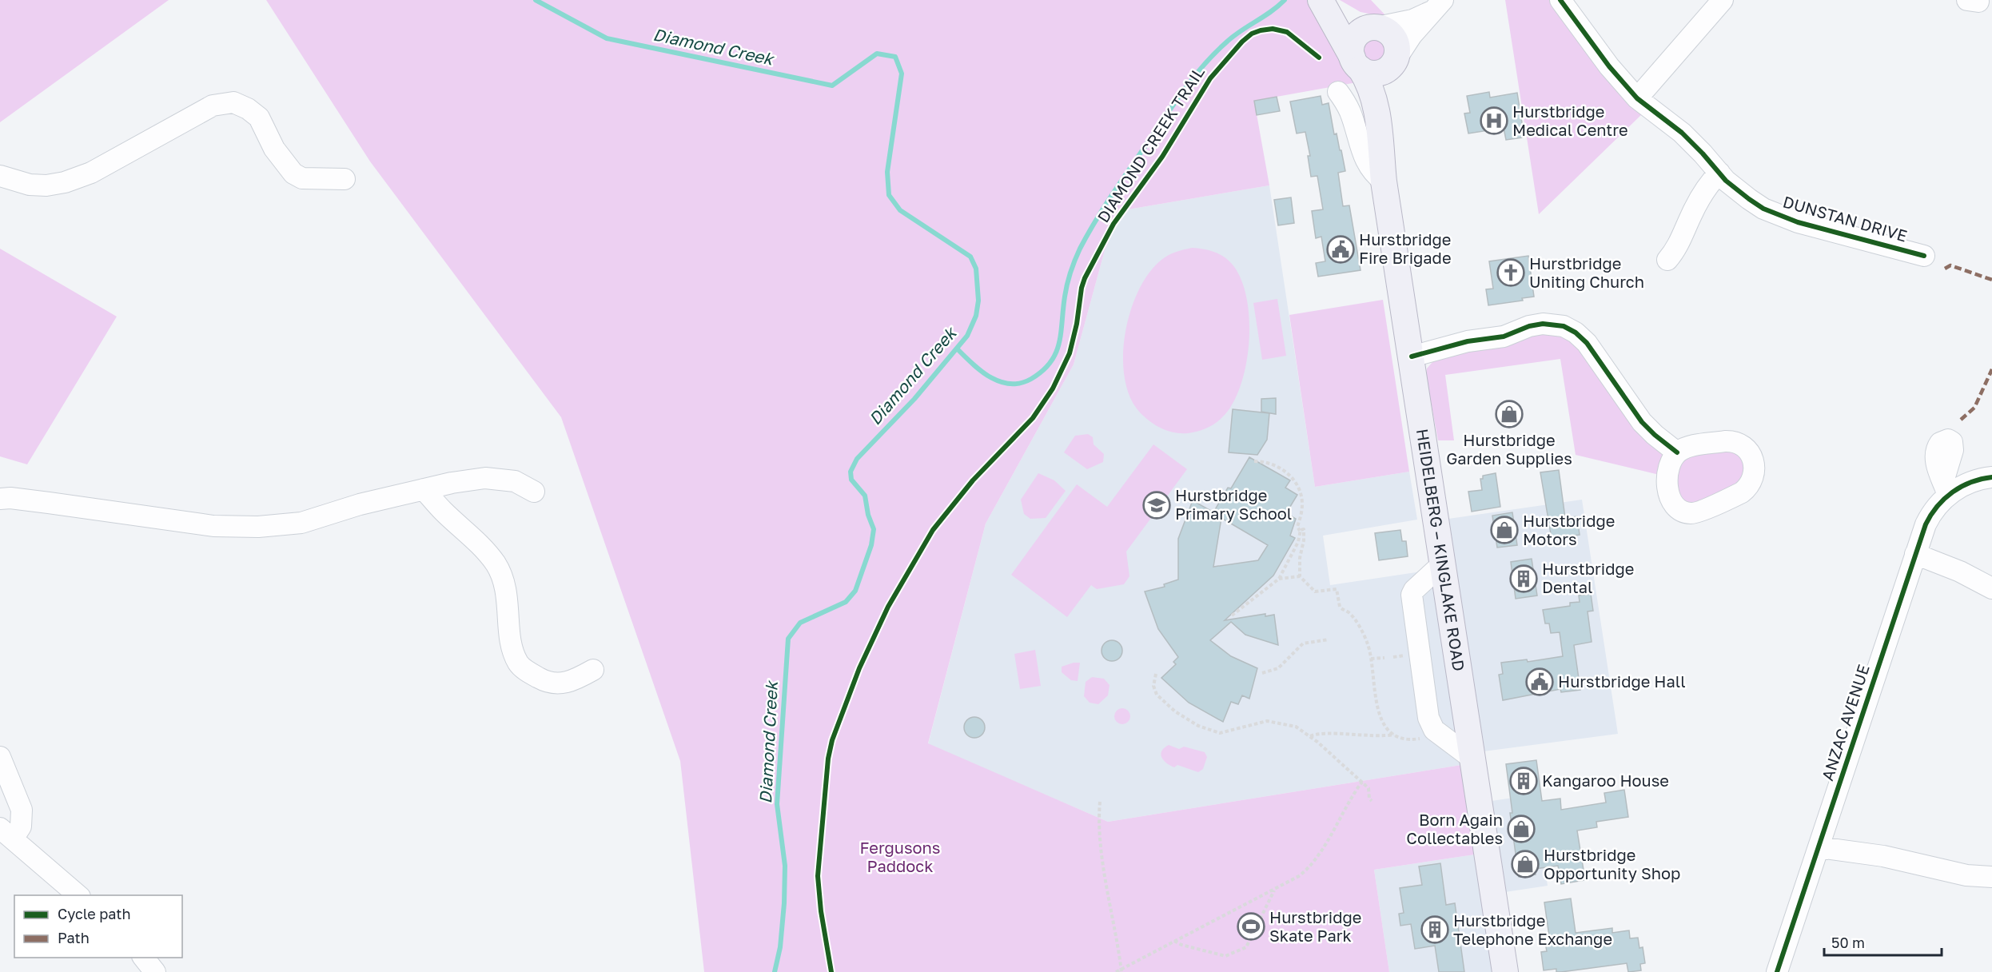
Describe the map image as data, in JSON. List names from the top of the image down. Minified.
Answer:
{"streets":{"main road":["HEIDELBERG – KINGLAKE ROAD"],"street":["DUNSTAN DRIVE","ANZAC AVENUE"],"cycle path":["DIAMOND CREEK TRAIL"]},"water":["Diamond Creek"],"parks":["Fergusons Paddock"],"places":{"hospital":["Hurstbridge Medical Centre"],"public building":["Hurstbridge Fire Brigade","Hurstbridge Hall"],"church":["Hurstbridge Uniting Church"],"shop":["Hurstbridge Garden Supplies","Hurstbridge Motors","Born Again Collectables","Hurstbridge Opportunity Shop"],"school or university":["Hurstbridge Primary School"],"building":["Hurstbridge Dental","Kangaroo House","Hurstbridge Telephone Exchange"],"sports":["Hurstbridge Skate Park"]},"legend":["Cycle path","Path"],"scale_bar":"50 m"}
